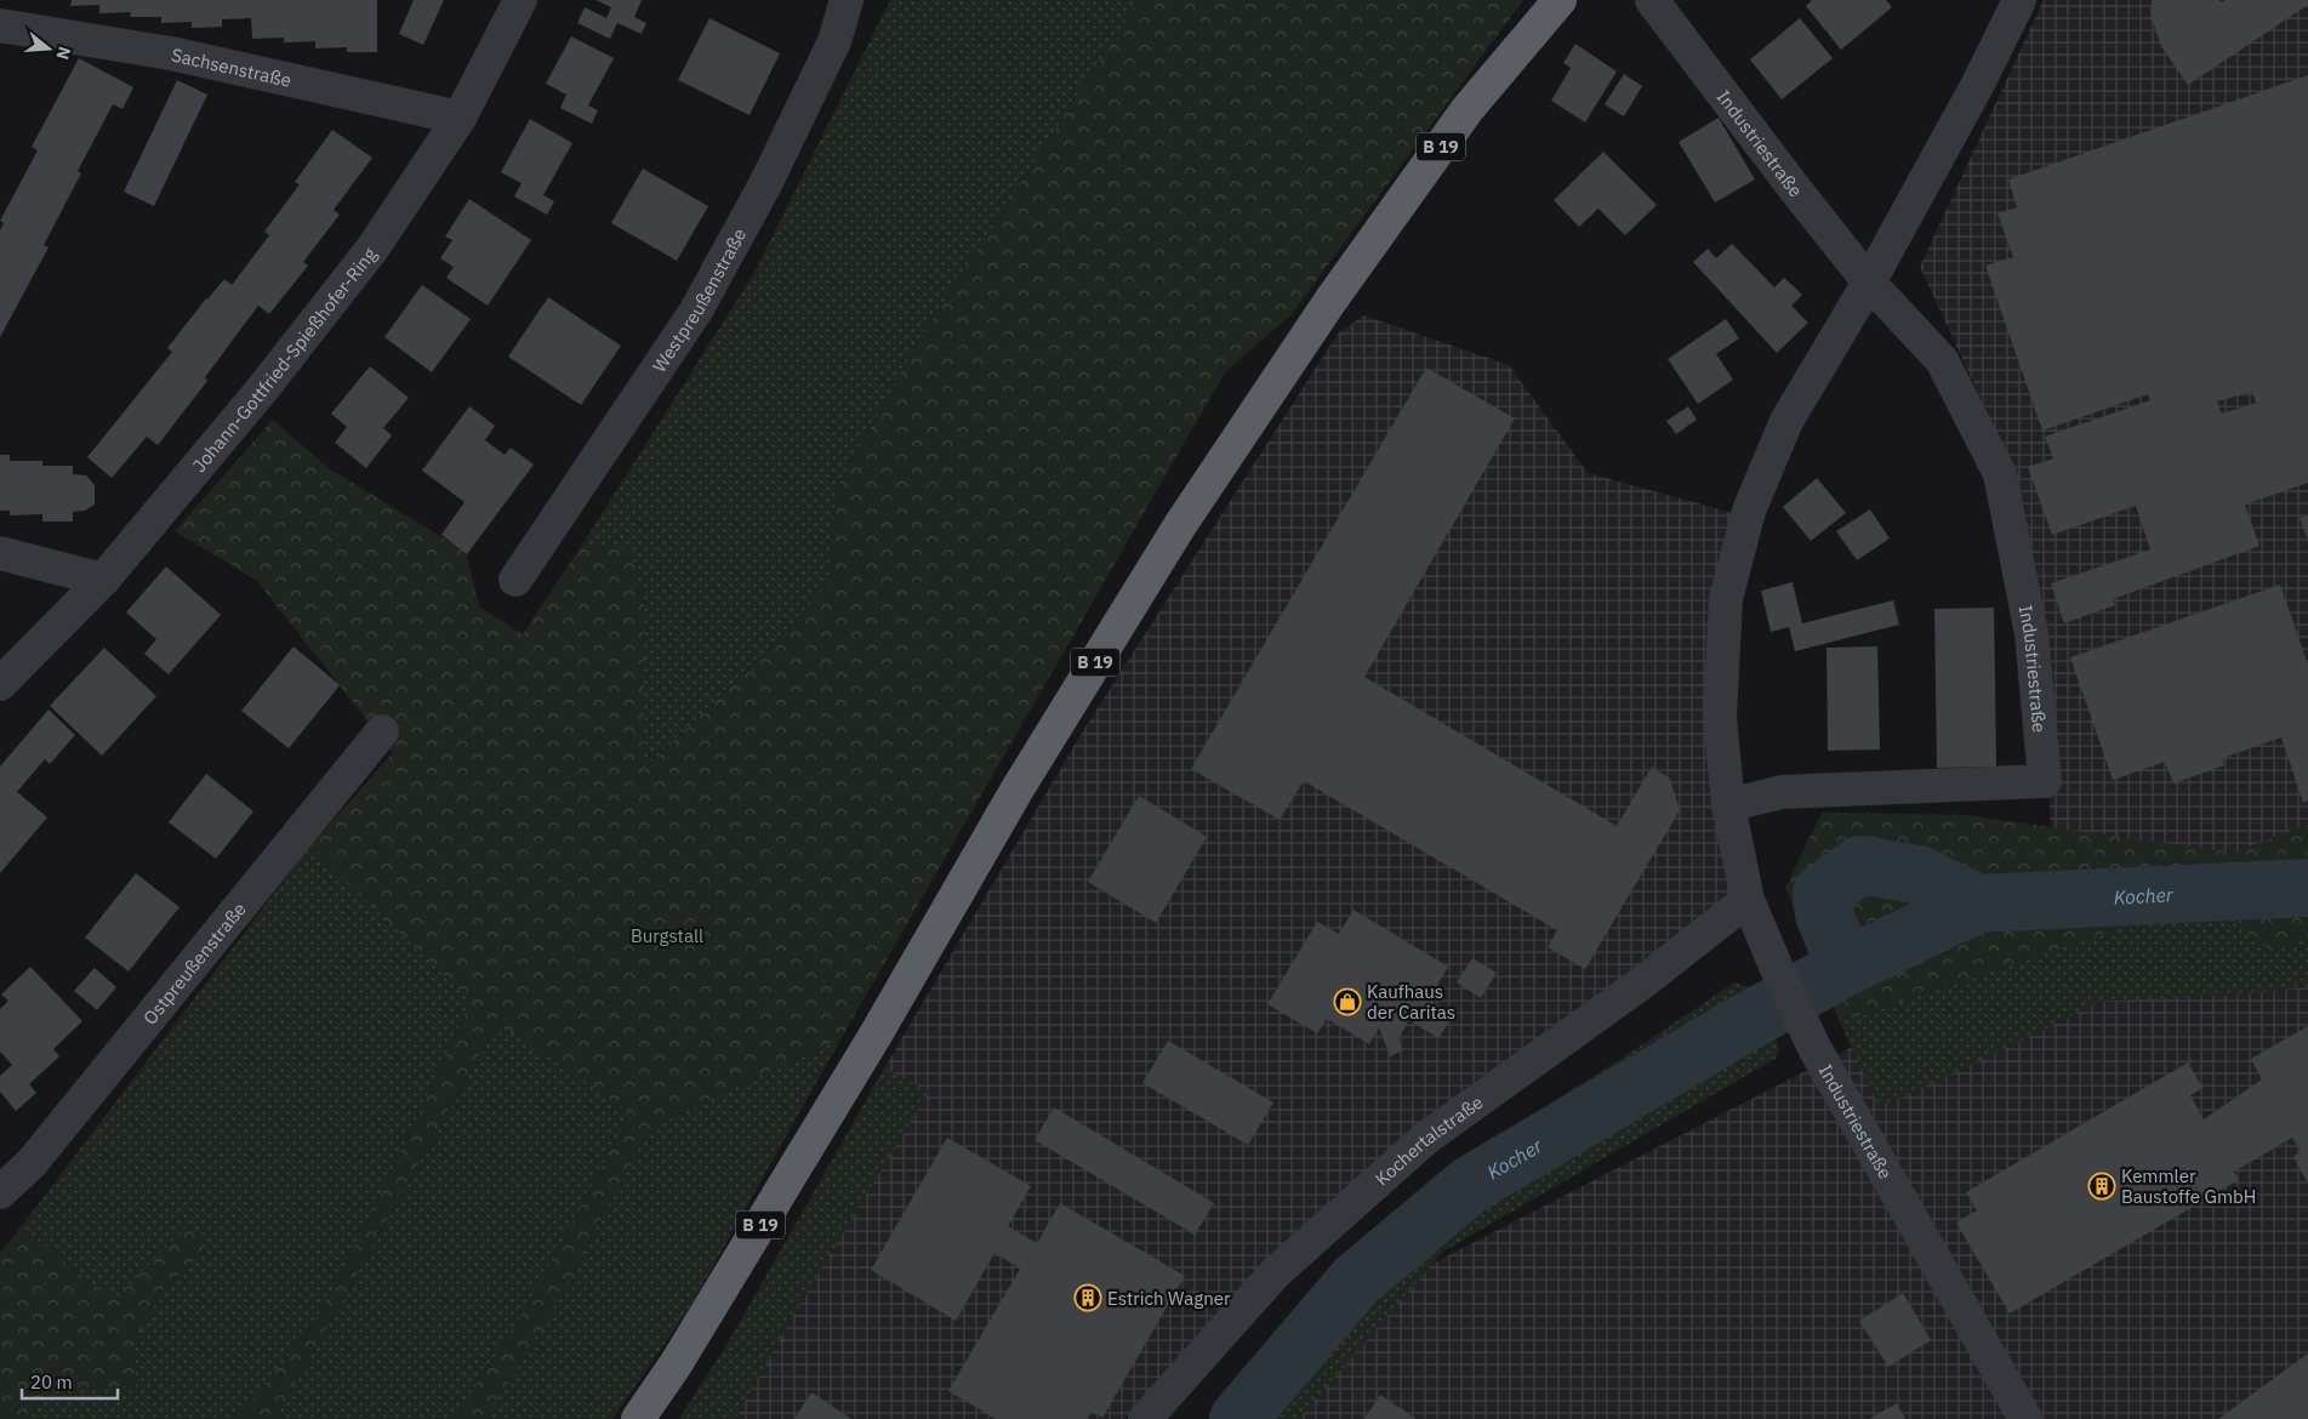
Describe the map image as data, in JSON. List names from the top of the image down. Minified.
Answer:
{"streets":{"highway":["B 19"],"street":["Sachsenstraße","Industriestraße","Westpreußenstraße","Johann-Gottfried-Spießhofer-Ring","Ostpreußenstraße","Kochertalstraße"]},"crossings":[["Sachsenstraße","Johann-Gottfried-Spießhofer-Ring"],["Industriestraße","Kochertalstraße"]],"water":["Kocher"],"parks":["Burgstall"],"places":{"shop":["Kaufhaus der Caritas"],"building":["Kemmler Baustoffe GmbH","Estrich Wagner"]},"scale_bar":"20 m","north":"right"}
